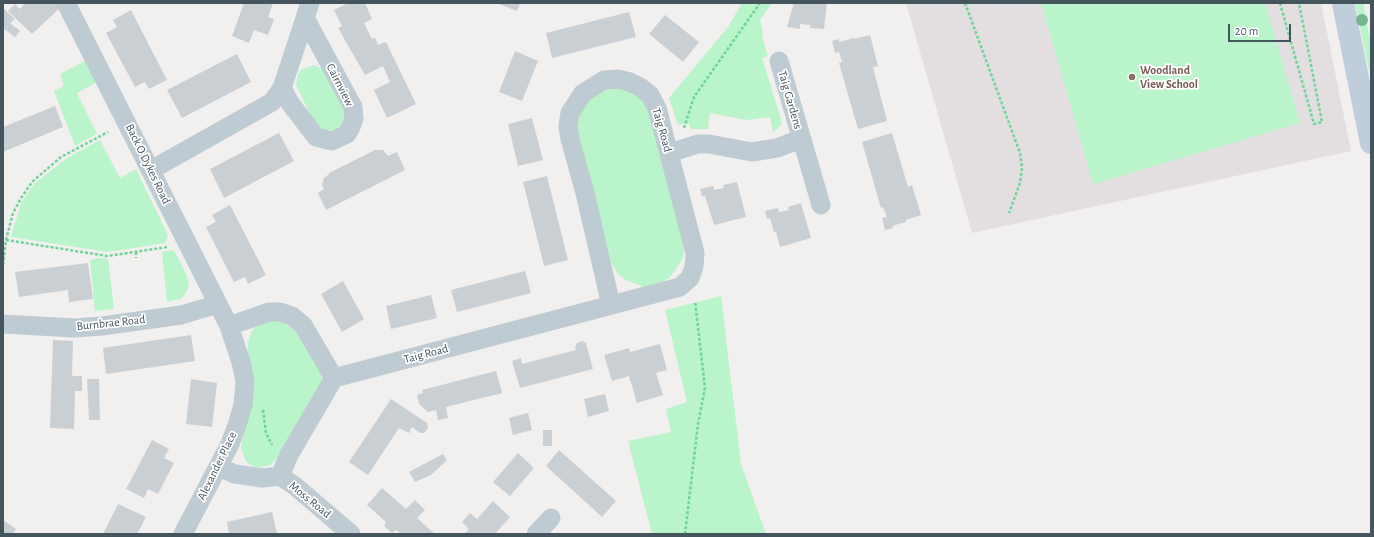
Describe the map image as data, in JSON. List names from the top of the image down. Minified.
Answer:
{"streets":{"street":["Cairnview","Taig Gardens","Taig Road","Back O Dykes Road","Burnbrae Road","Alexander Place","Moss Road"]},"crossings":[["Cairnview","Back O Dykes Road"],["Taig Gardens","Taig Road"],["Back O Dykes Road","Burnbrae Road"],["Back O Dykes Road","Alexander Place"],["Alexander Place","Moss Road"]],"places":["Woodland View School"],"scale_bar":"20 m"}
